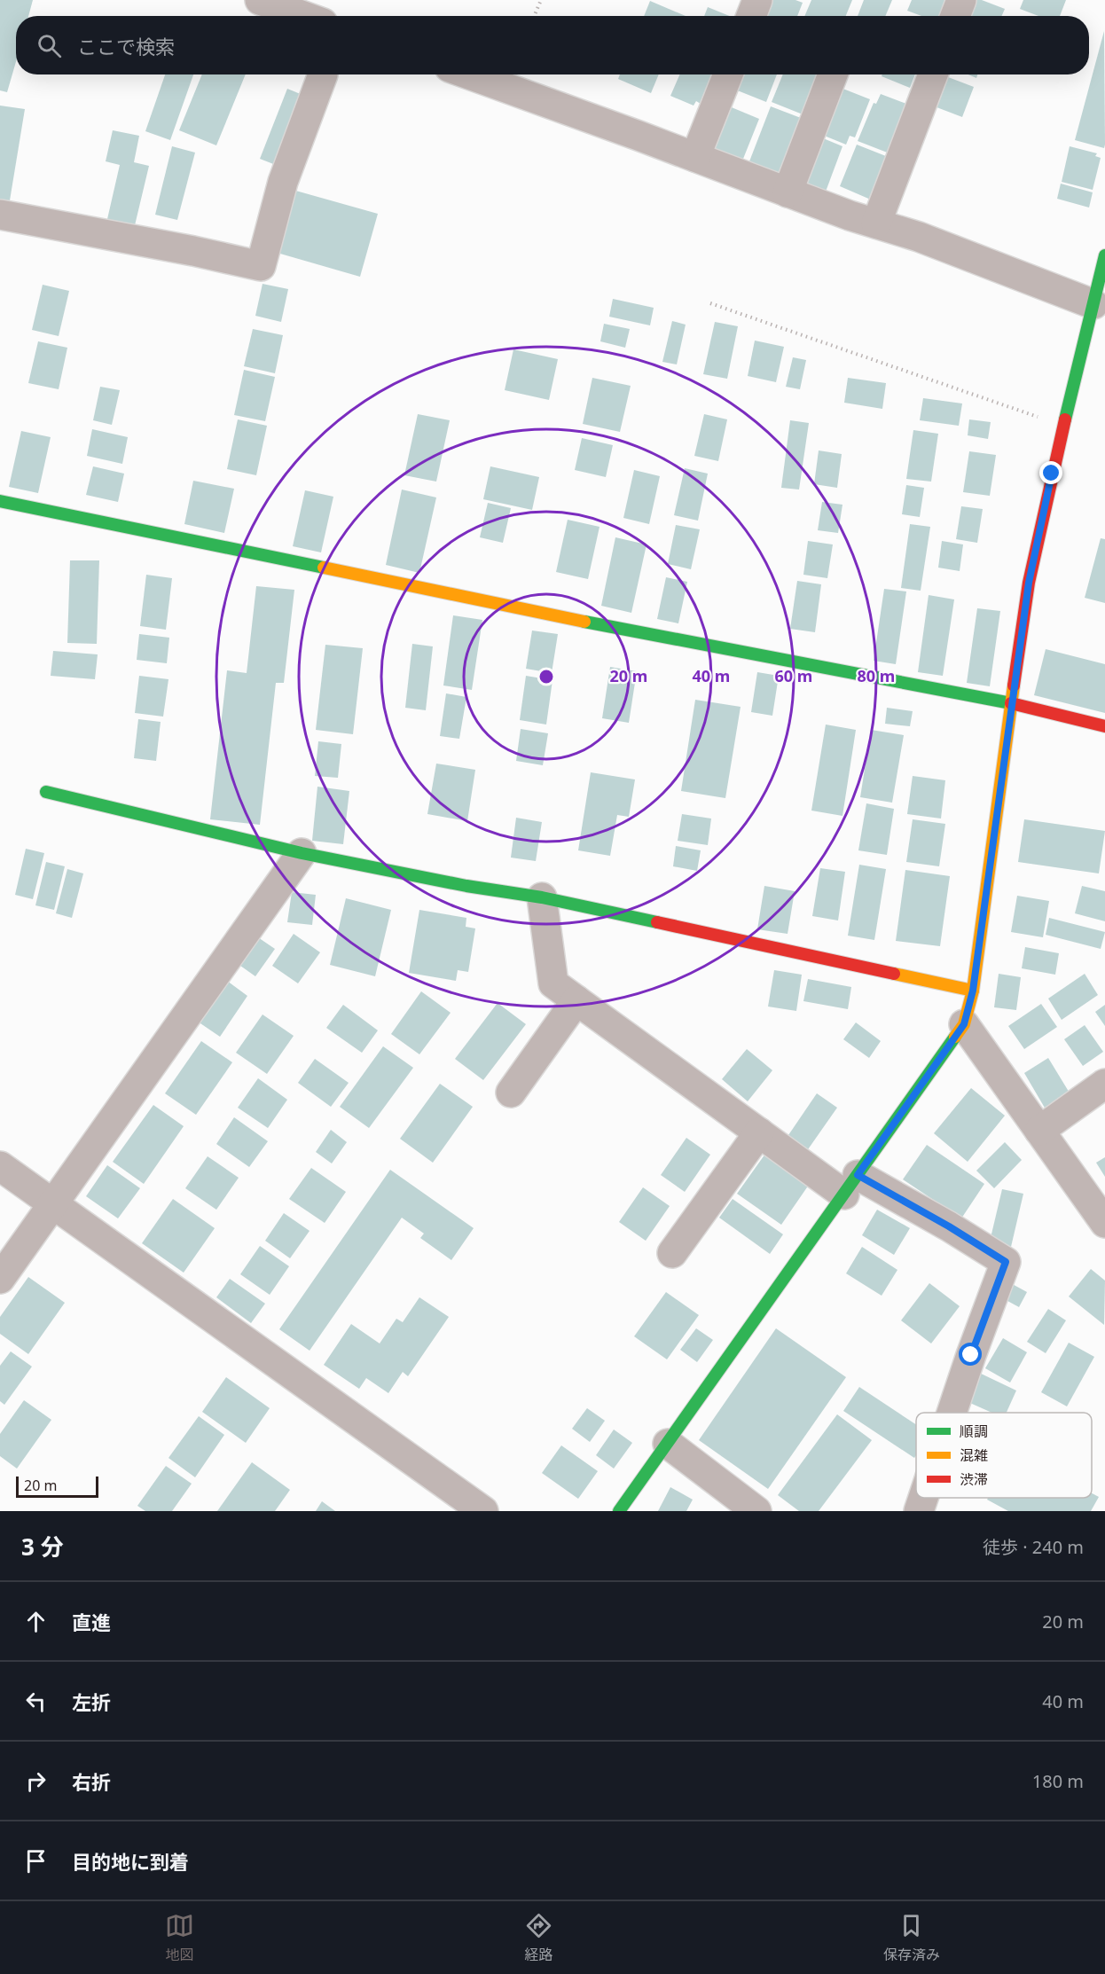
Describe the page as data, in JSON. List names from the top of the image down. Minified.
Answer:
{"legend":["順調","混雑","渋滞"],"scale_bar":"20 m","page":{"search":"ここで検索","scale":"20 m","heading":["3 分","徒歩 · 240 m"],"list":[["直進","20 m"],["左折","40 m"],["右折","180 m"],"目的地に到着"],"nav":["地図","経路","保存済み"]},"rings":["20 m","40 m","60 m","80 m"]}
